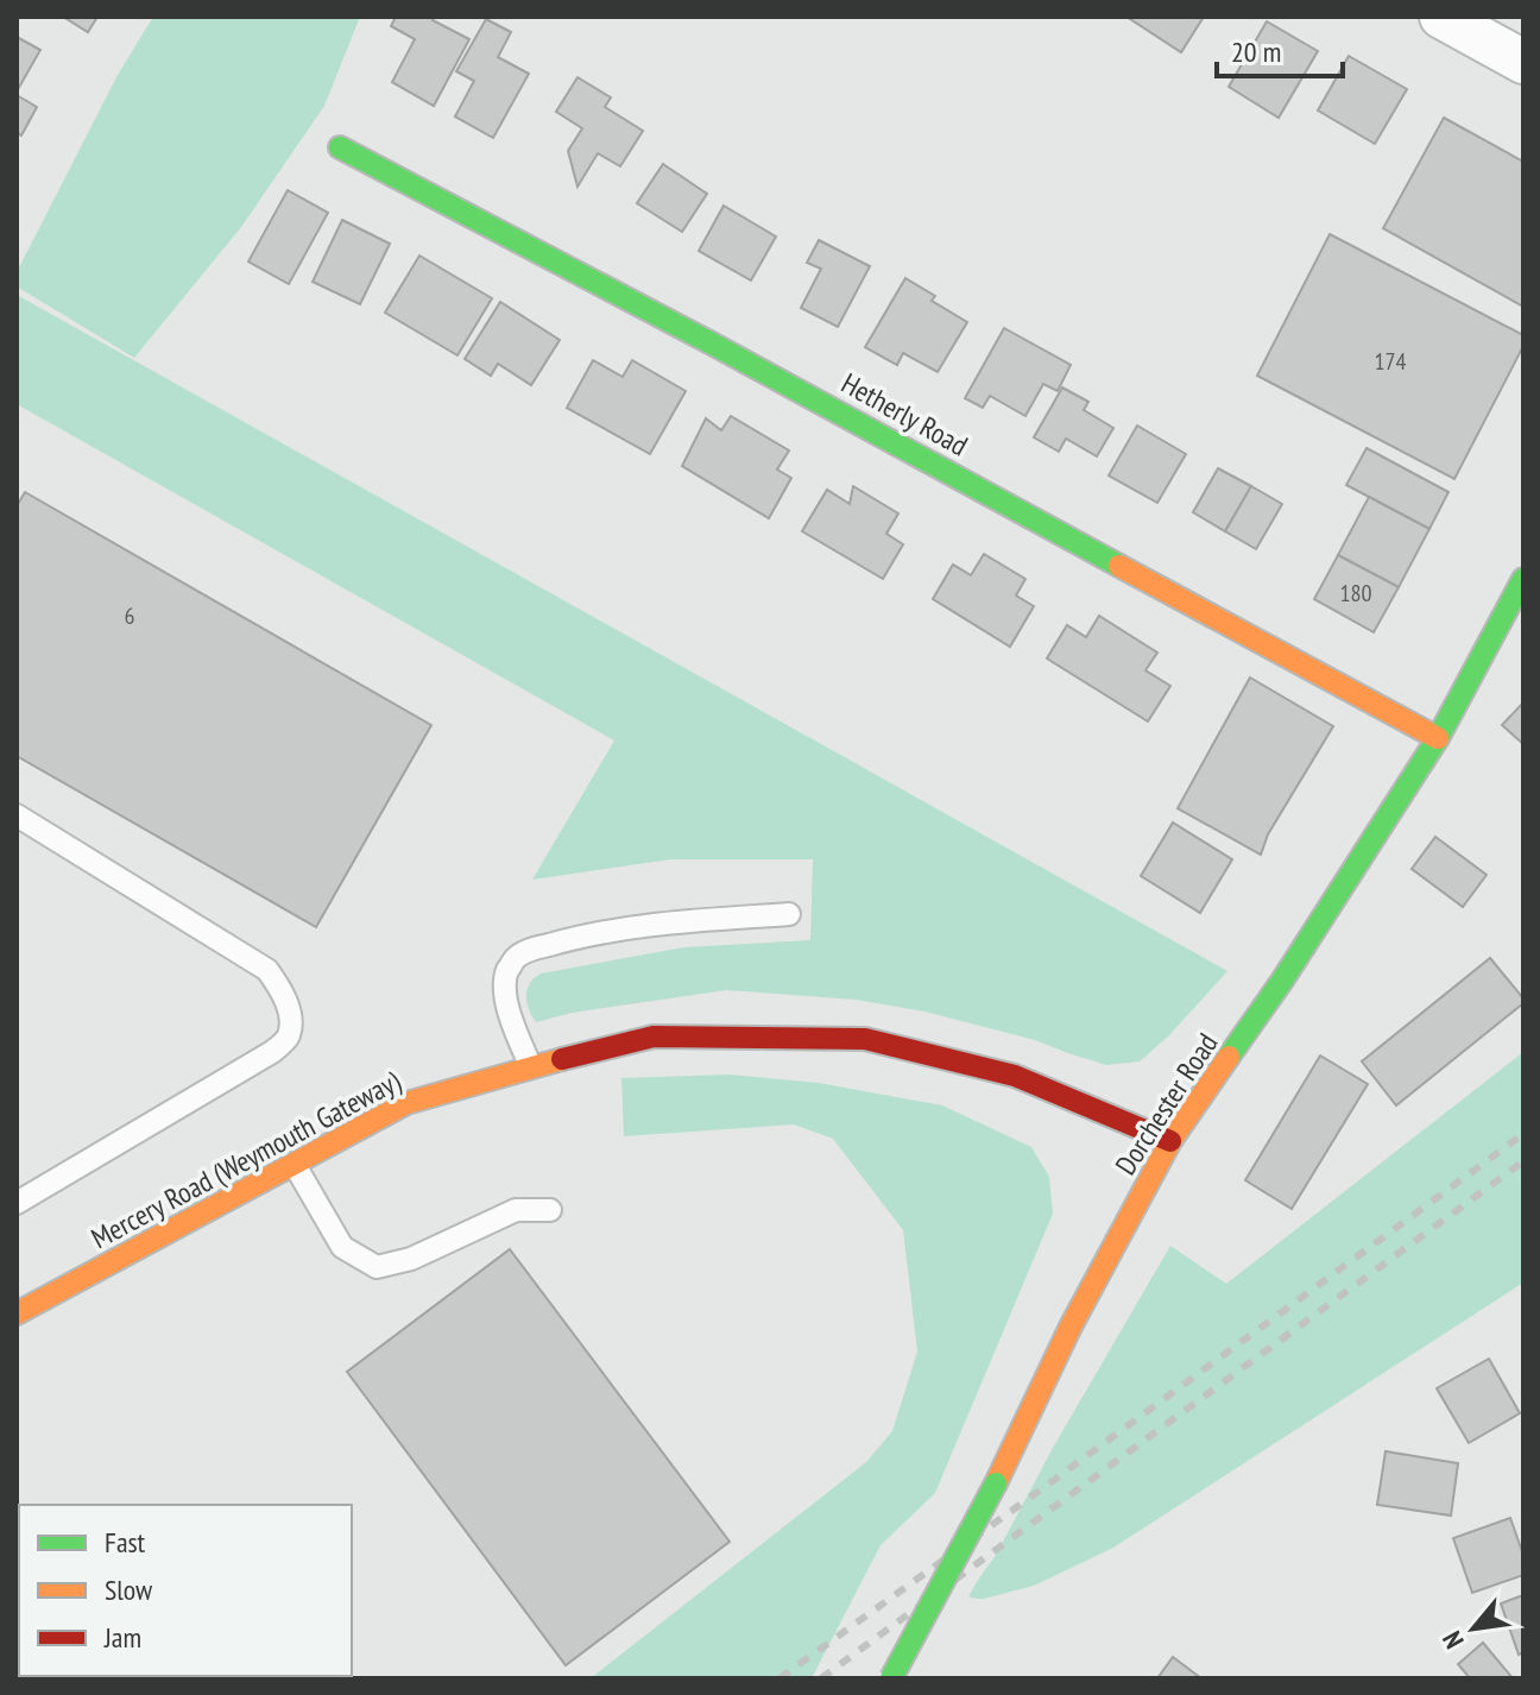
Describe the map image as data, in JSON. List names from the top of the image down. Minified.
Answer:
{"streets":{"street":["Hetherly Road","Dorchester Road","Mercery Road (Weymouth Gateway)"]},"crossings":[["Hetherly Road","Dorchester Road"],["Dorchester Road","Mercery Road (Weymouth Gateway)"]],"house_numbers":["174","180","6"],"legend":["Fast","Slow","Jam"],"scale_bar":"20 m","north":"bottom left"}
